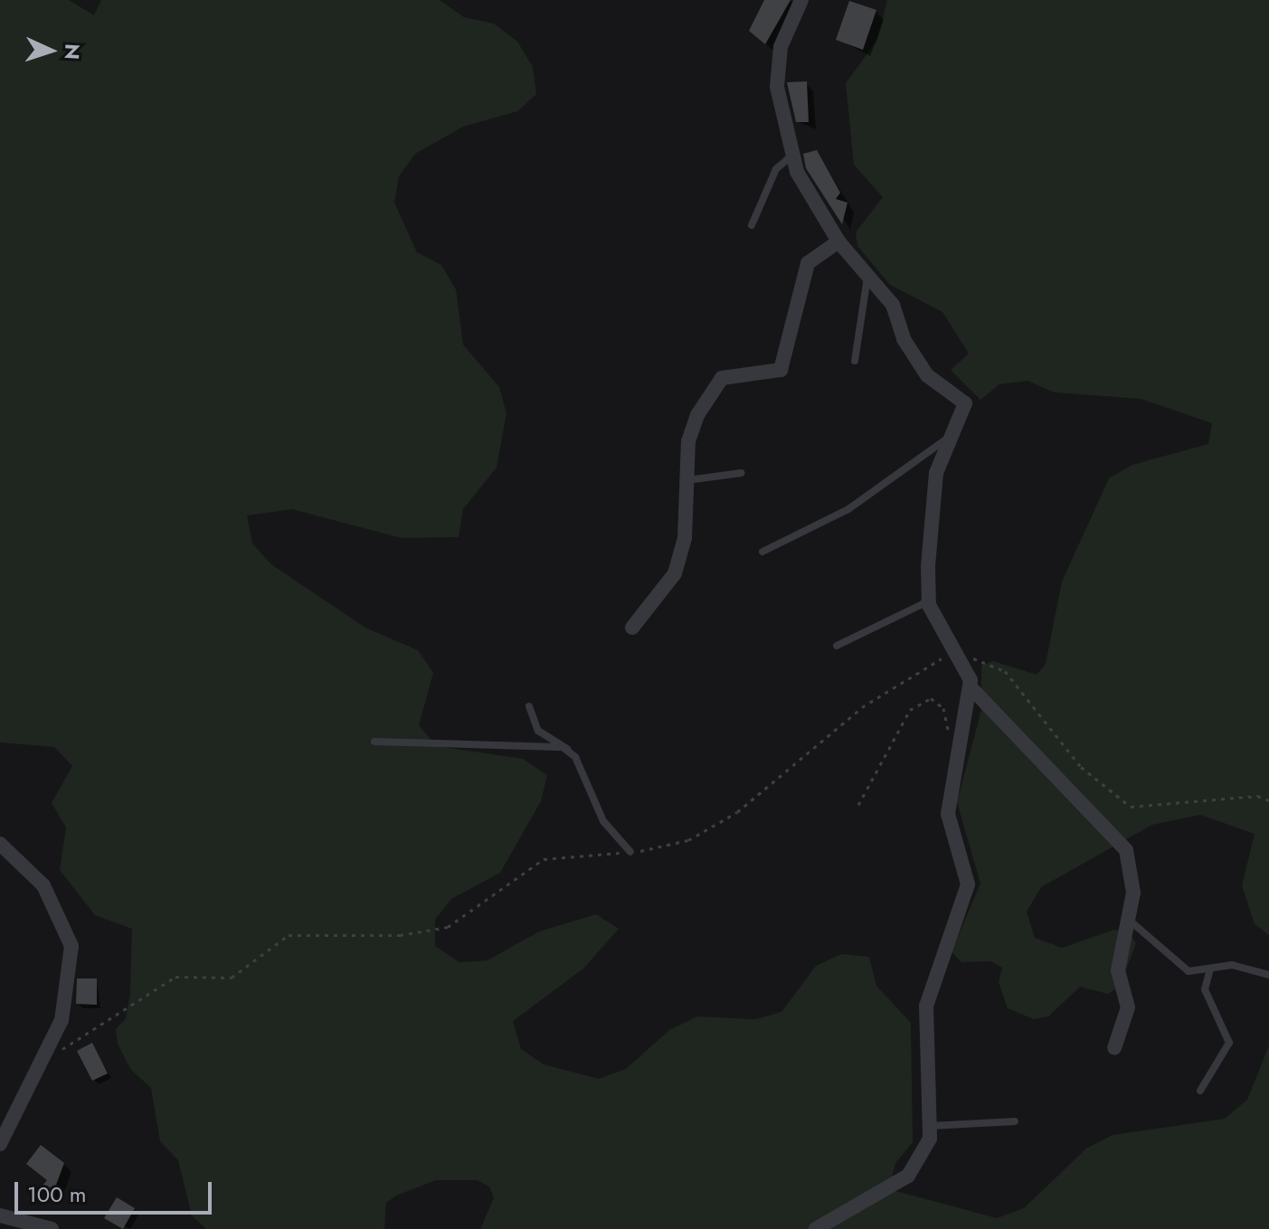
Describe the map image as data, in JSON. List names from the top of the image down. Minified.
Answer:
{"scale_bar":"100 m","north":"right"}
